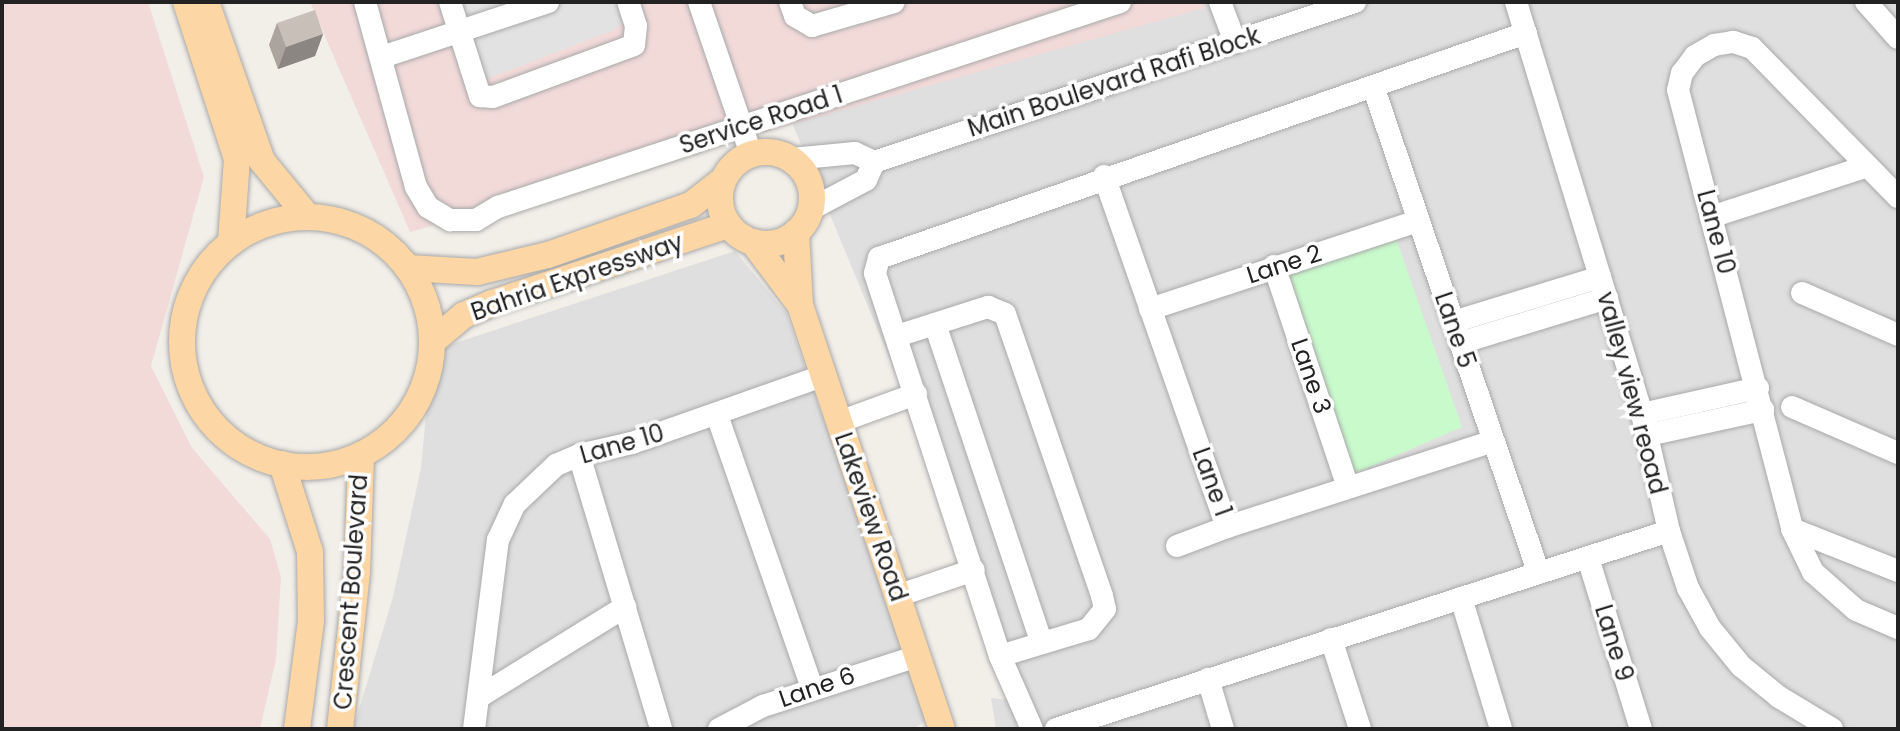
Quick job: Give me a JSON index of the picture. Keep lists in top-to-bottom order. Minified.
{"streets":{"main road":["Bahria Expressway","Lakeview Road","Crescent Boulevard"],"street":["Main Boulevard Rafi Block","Service Road 1","Lane 10","Lane 2","Lane 5","Lane 3","valley view reoad","Lane 1","Lane 9","Lane 6"]},"crossings":[["Lane 10","Lakeview Road"],["Lane 2","Lane 5"],["Lane 2","Lane 3"],["Lane 2","Lane 1"],["Bahria Expressway","Crescent Boulevard"],["Lane 5","Lane 1"],["Lane 3","Lane 1"],["Lakeview Road","Lane 6"]]}
